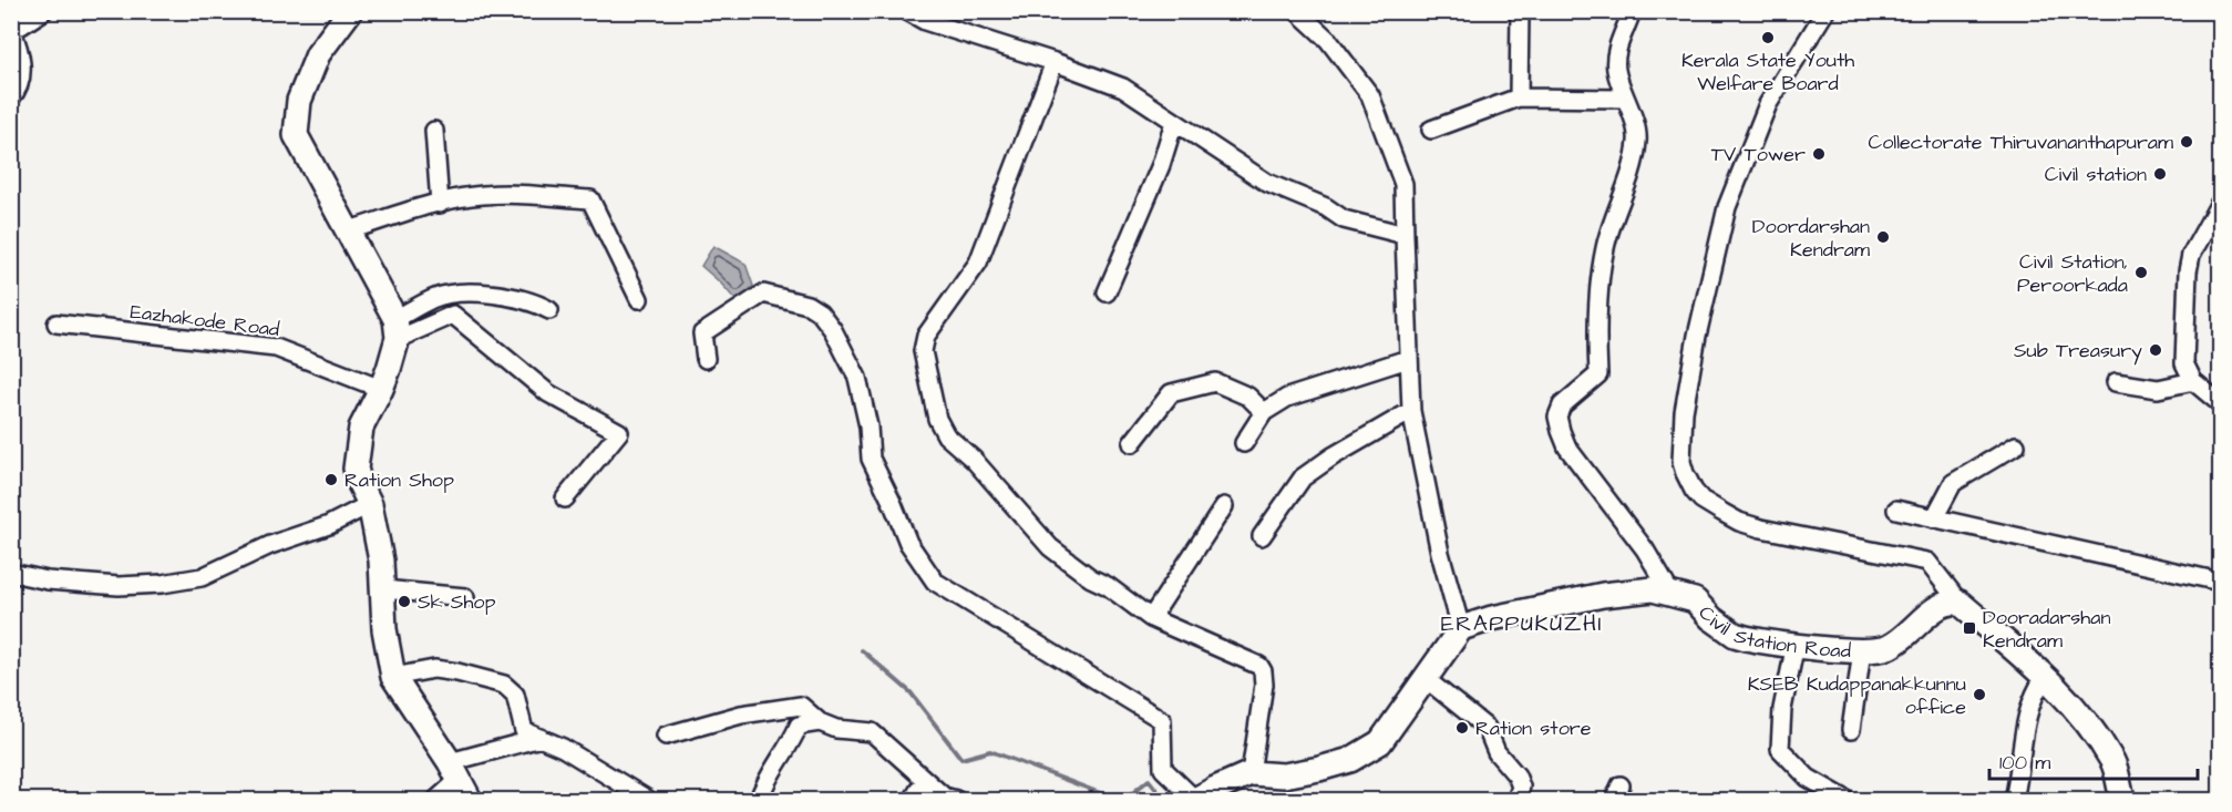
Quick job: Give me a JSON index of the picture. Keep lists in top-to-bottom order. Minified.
{"streets":{"main road":["Civil Station Road"],"street":["Eazhakode Road"]},"districts":["ERAPPUKUZHI"],"places":{"other":["Kerala State Youth Welfare Board","Collectorate Thiruvananthapuram","TV Tower","Civil station","Doordarshan Kendram","Civil Station, Peroorkada","Sub Treasury","Ration Shop","Sk Shop","KSEB Kudappanakkunnu office","Ration store"],"transit":["Dooradarshan Kendram"]},"scale_bar":"100 m"}
